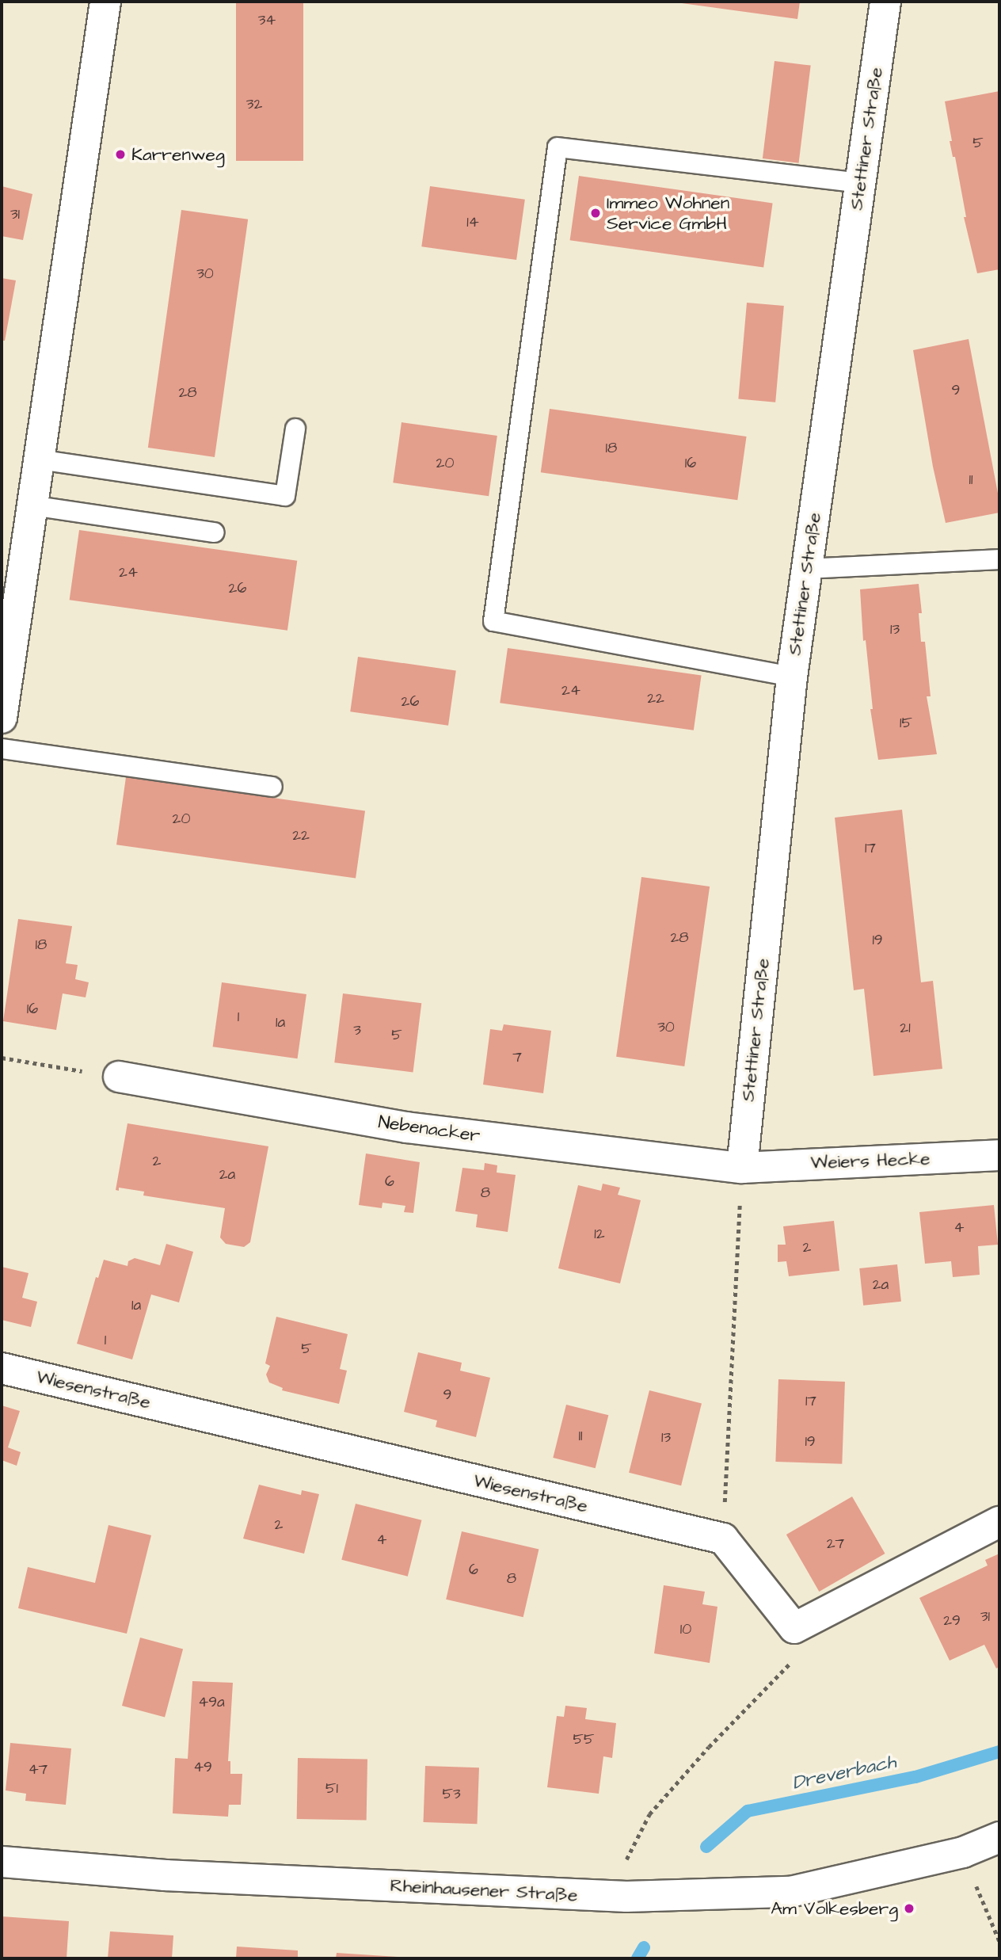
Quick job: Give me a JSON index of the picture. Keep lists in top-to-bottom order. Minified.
{"streets":{"street":["Stettiner Straße","Nebenacker","Weiers Hecke","Wiesenstraße","Rheinhausener Straße"]},"crossings":[["Stettiner Straße","Nebenacker"],["Stettiner Straße","Weiers Hecke"],["Nebenacker","Weiers Hecke"]],"water":["Dreverbach"],"places":["Karrenweg","Immeo Wohnen Service GmbH","Am Volkesberg"],"house_numbers":["34","32","5","31","14","30","9","28","18","20","16","11","24","26","13","24","22","26","15","20","22","17","28","19","18","16","1","1a","30","21","3","5","7","2","2a","6","8","4","12","2","2a","1a","1","5","9","17","11","13","19","2","4","27","6","8","31","29","10","49a","55","49","47","51","53"]}
